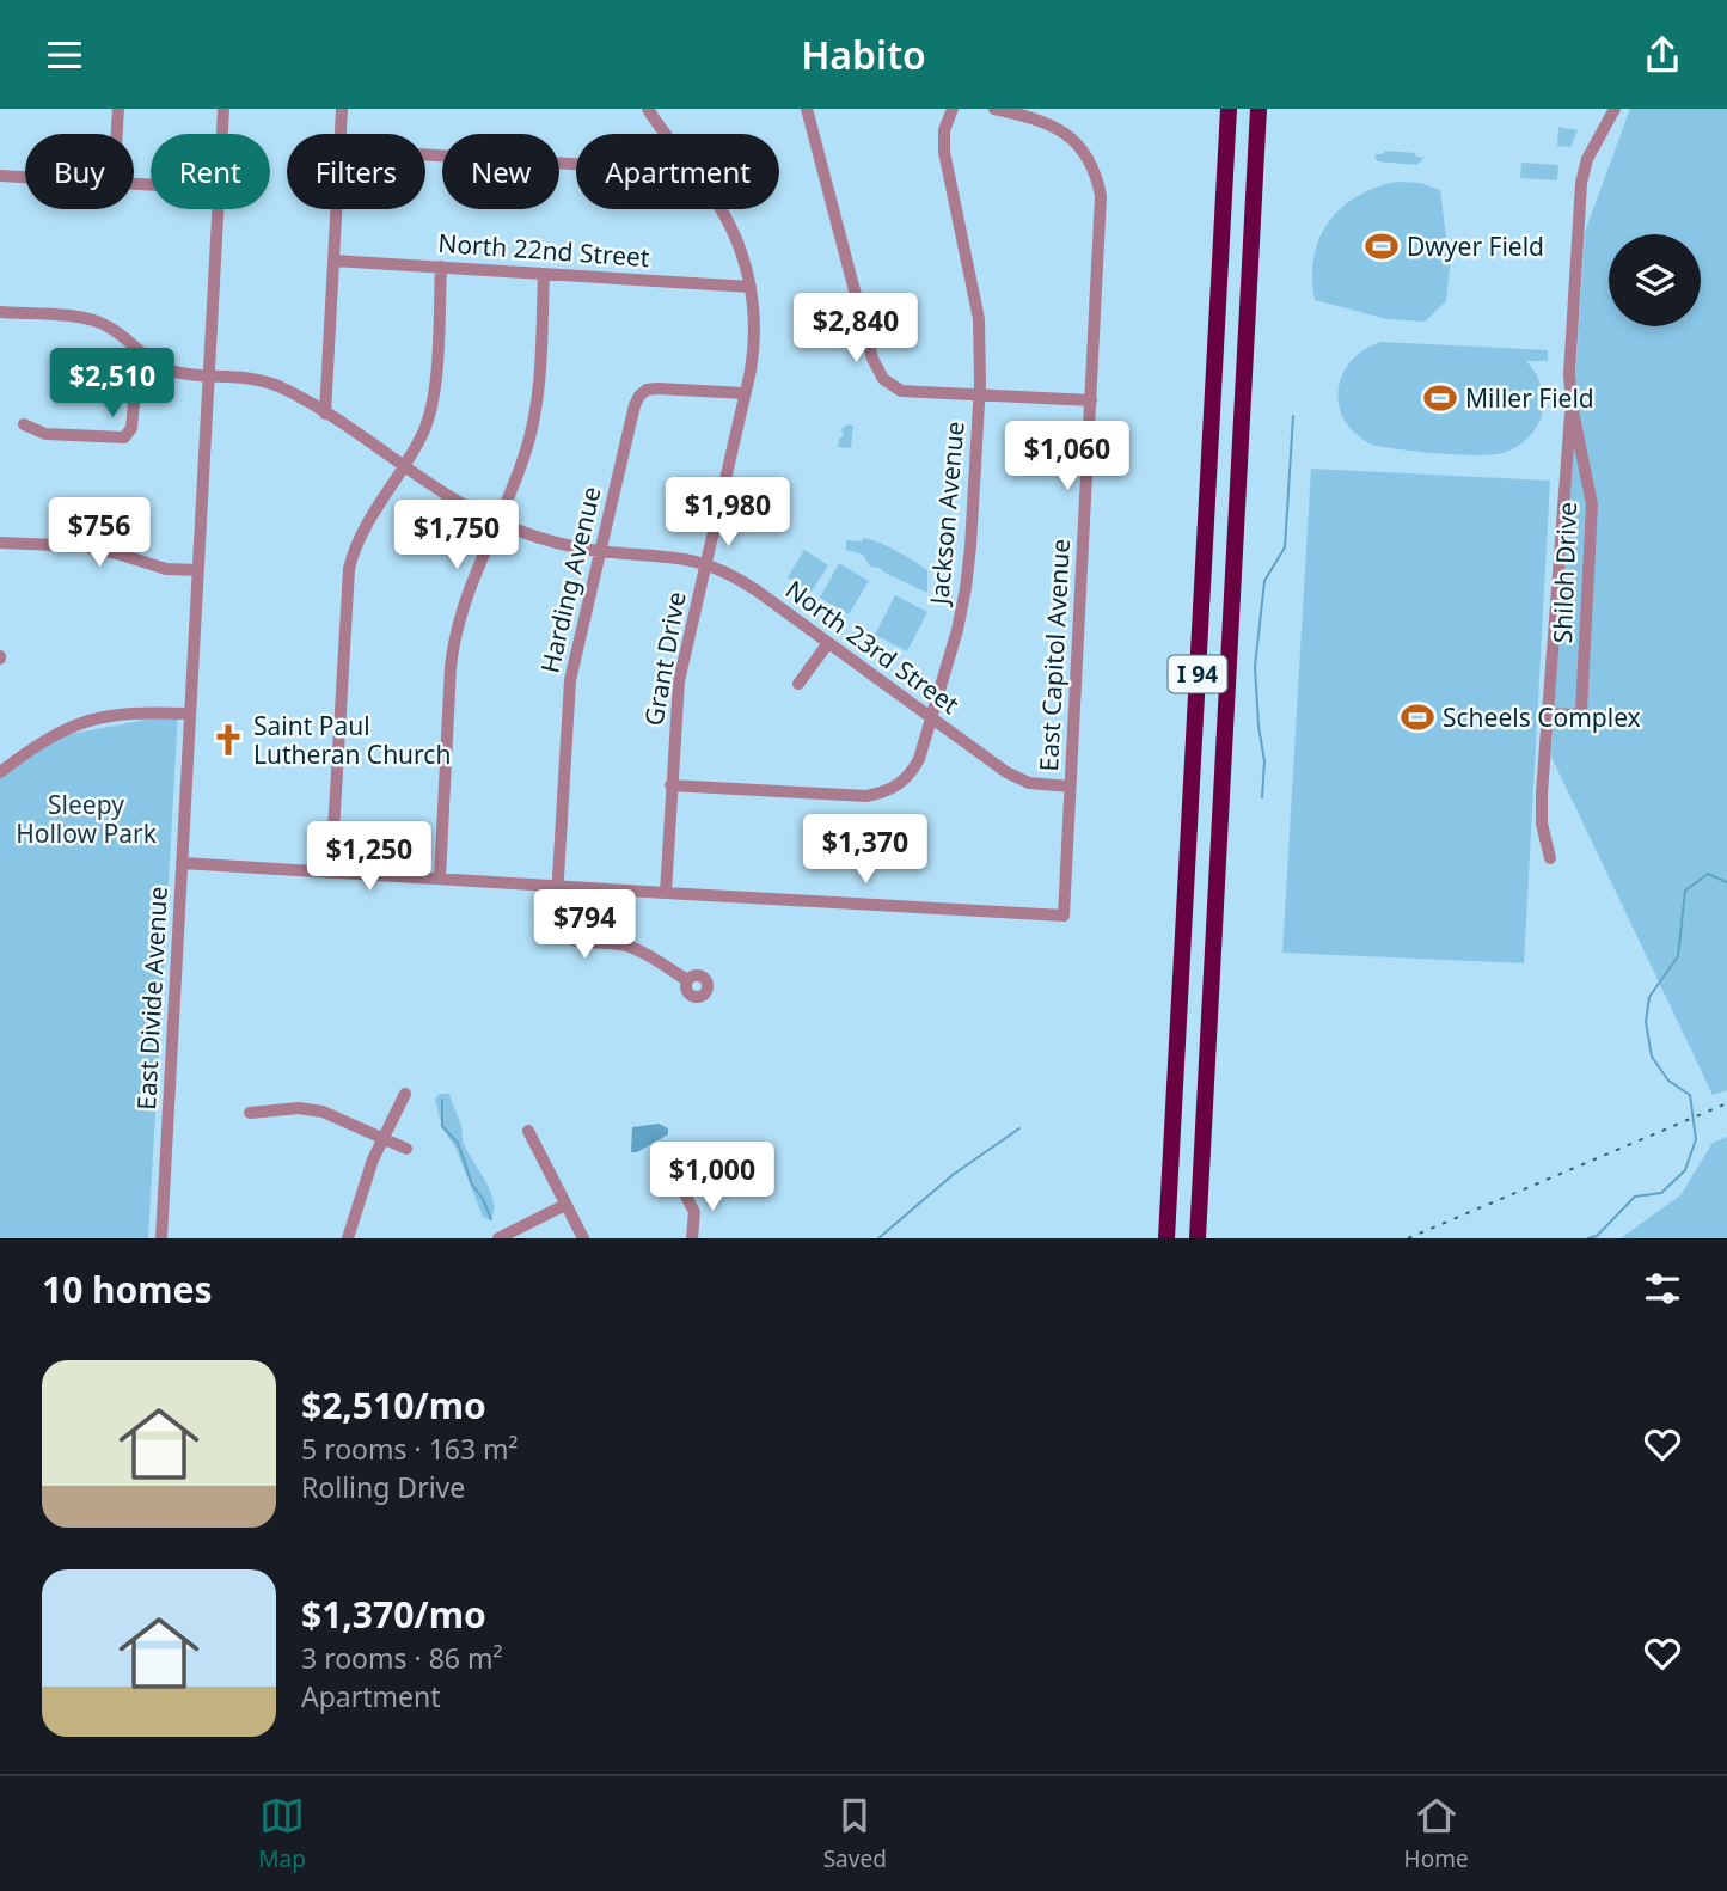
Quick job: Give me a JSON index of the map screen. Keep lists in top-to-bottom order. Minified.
{"streets":{"highway":["I 94"],"street":["North 22nd Street","Jackson Avenue","Shiloh Drive","Harding Avenue","North 23rd Street","East Capitol Avenue","Grant Drive","East Divide Avenue"]},"crossings":[["North 22nd Street","Grant Drive"],["Jackson Avenue","North 23rd Street"],["Jackson Avenue","Grant Drive"],["Harding Avenue","North 23rd Street"],["Harding Avenue","Grant Drive"],["North 23rd Street","East Capitol Avenue"],["North 23rd Street","Grant Drive"],["North 23rd Street","East Divide Avenue"],["East Capitol Avenue","Grant Drive"]],"parks":["Sleepy Hollow Park"],"places":{"sports":["Dwyer Field","Miller Field","Scheels Complex"],"church":["Saint Paul Lutheran Church"]},"page":{"header":"Habito","chip":["Buy","Rent","Filters","New","Apartment"],"price":["$2,840","$2,510","$1,060","$1,980","$756","$1,750","$1,370","$1,250","$794","$1,000"],"heading":"10 homes","list":[{"name":"$2,510/mo","note":"5 rooms · 163 m² · Rolling Drive"},{"name":"$1,370/mo","note":"3 rooms · 86 m² · Apartment"}],"tabs":["Map","Saved","Home"]}}
